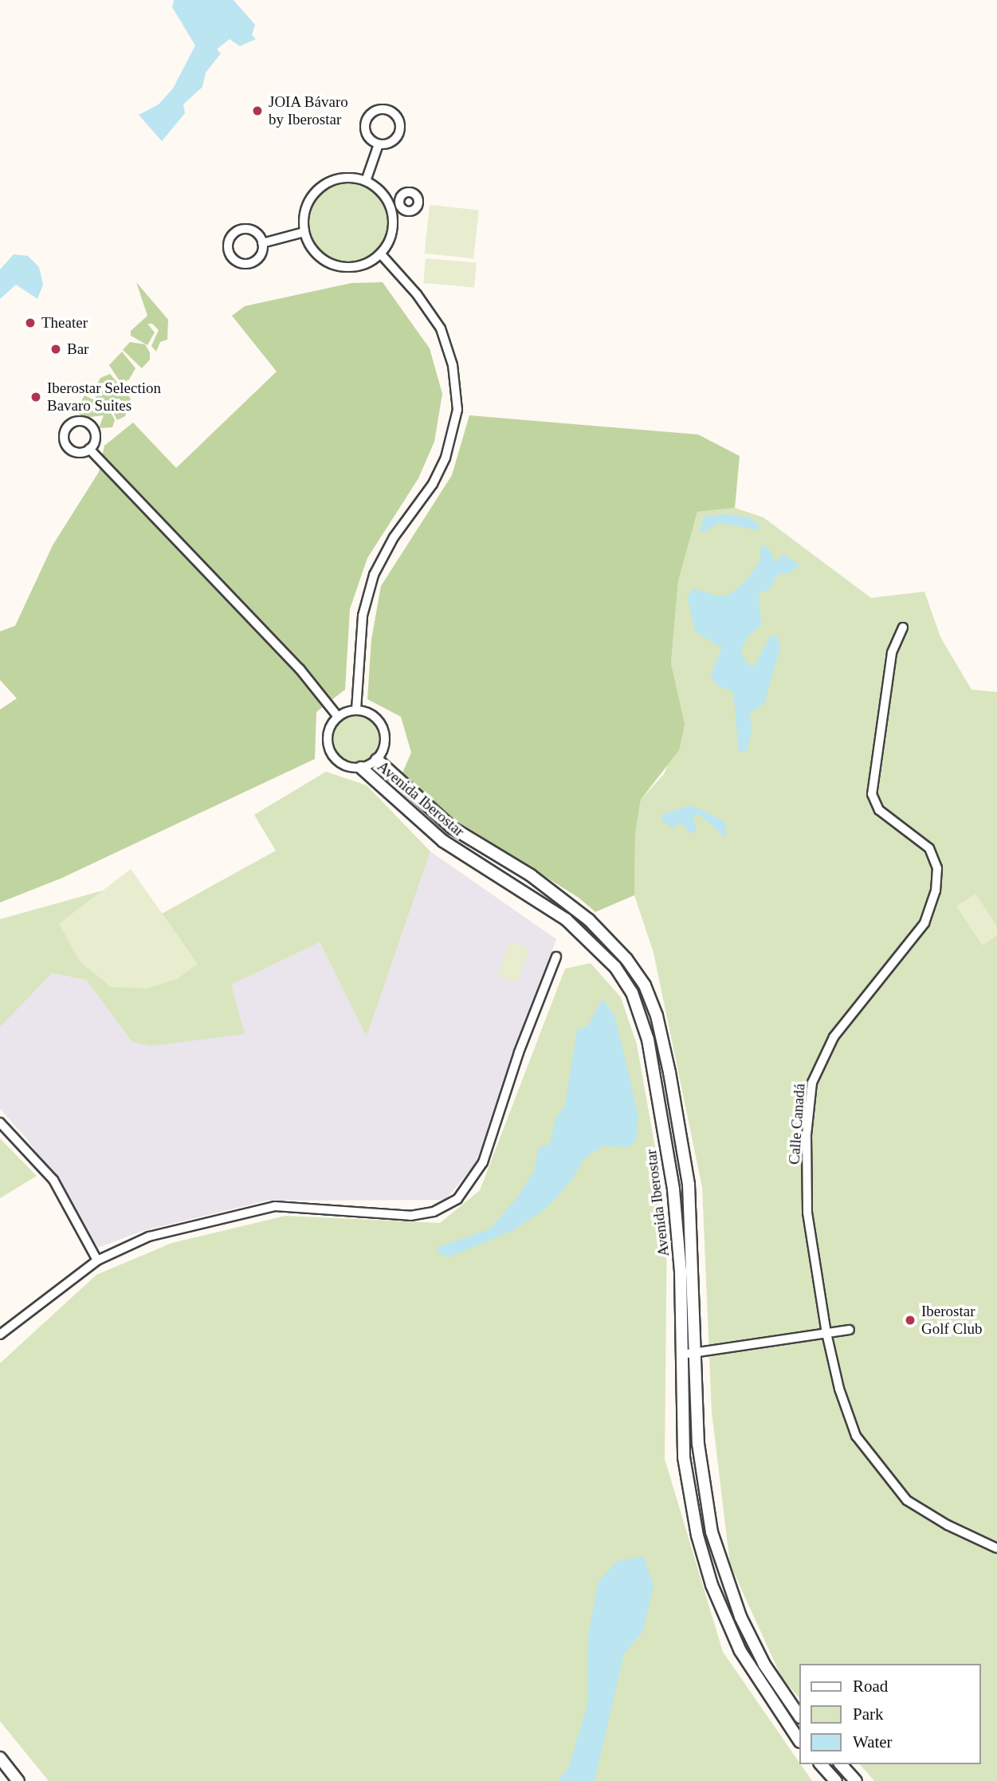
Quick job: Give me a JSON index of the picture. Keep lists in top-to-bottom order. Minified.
{"streets":{"street":["Avenida Iberostar","Calle Canadá"]},"places":["JOIA Bávaro by Iberostar","Theater","Bar","Iberostar Selection Bavaro Suites","Iberostar Golf Club"],"legend":["Road","Park","Water"]}
